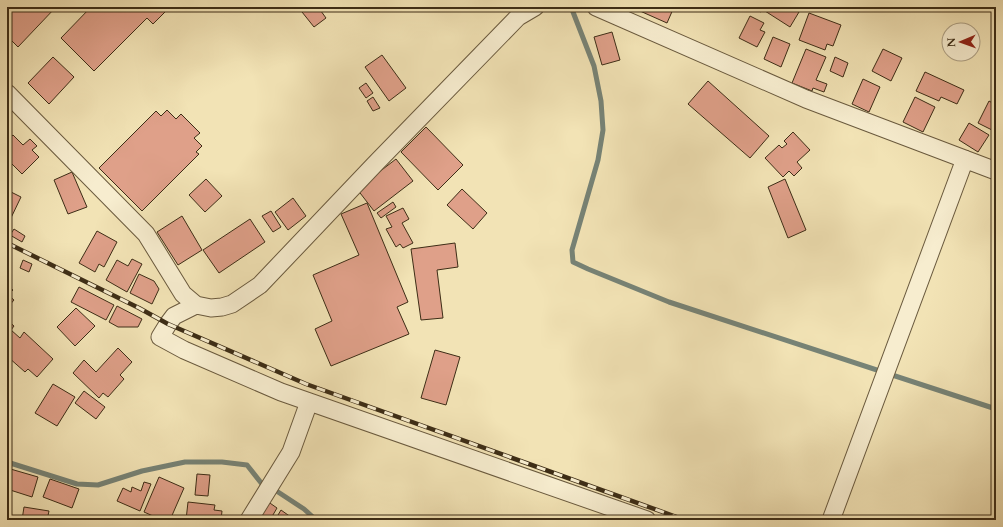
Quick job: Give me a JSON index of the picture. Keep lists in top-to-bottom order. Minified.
{"north":"left"}
